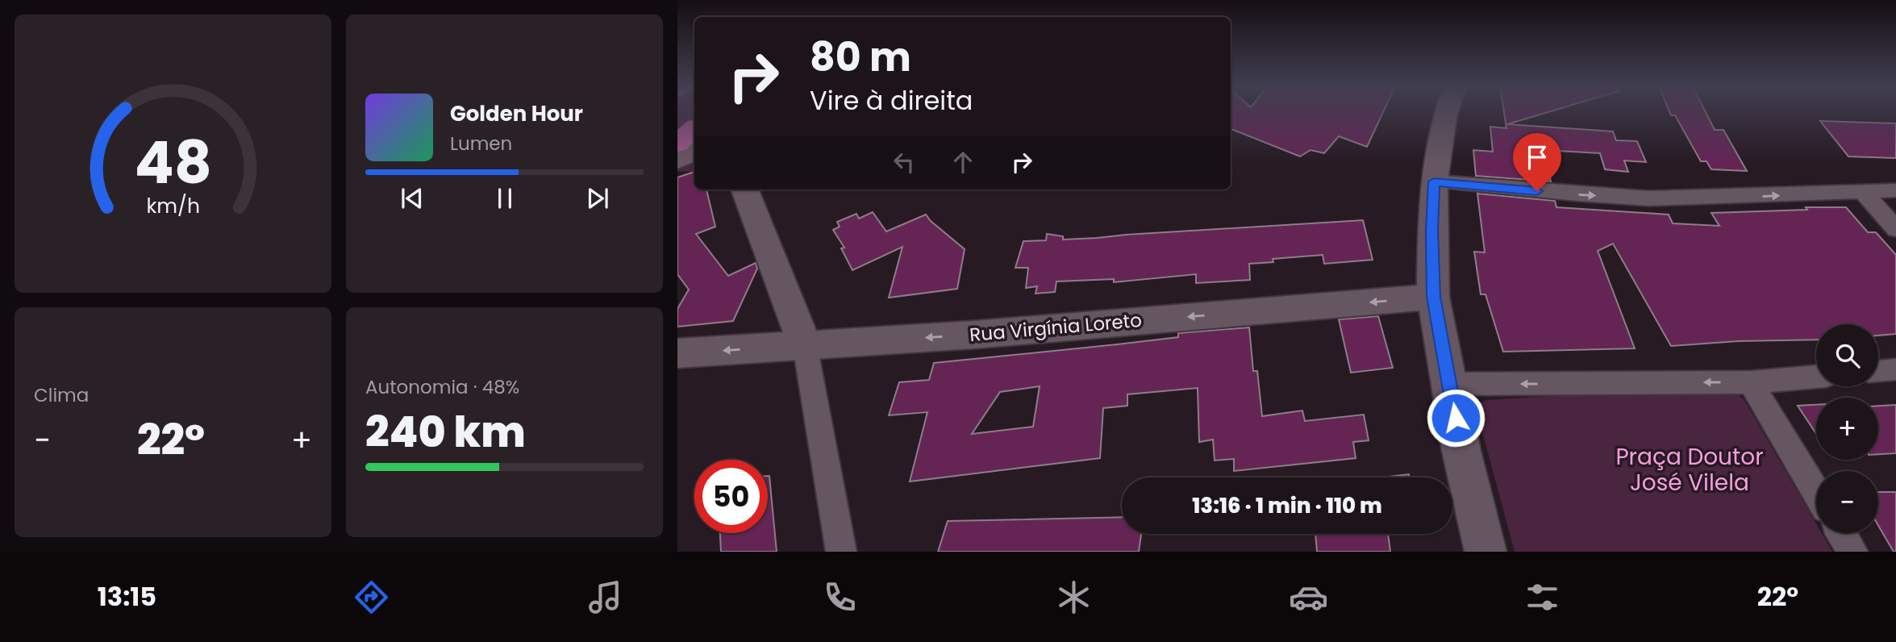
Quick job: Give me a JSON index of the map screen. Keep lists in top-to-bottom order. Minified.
{"streets":{"street":["Rua Virgínia Loreto"]},"one_way":["Rua Virgínia Loreto"],"parks":["Praça Doutor José Vilela"],"page":{"turn":["80 m","Vire à direita"],"song":["Golden Hour","Lumen"],"tile":["Clima",["Autonomia · 48%","240 km"]],"map_buttons":["+","−"],"heat":["−","22°","+"],"limit":"50","trip":"13:16 · 1 min · 110 m","tabs":["13:15","22°"],"gauge":["48","km/h"]}}
